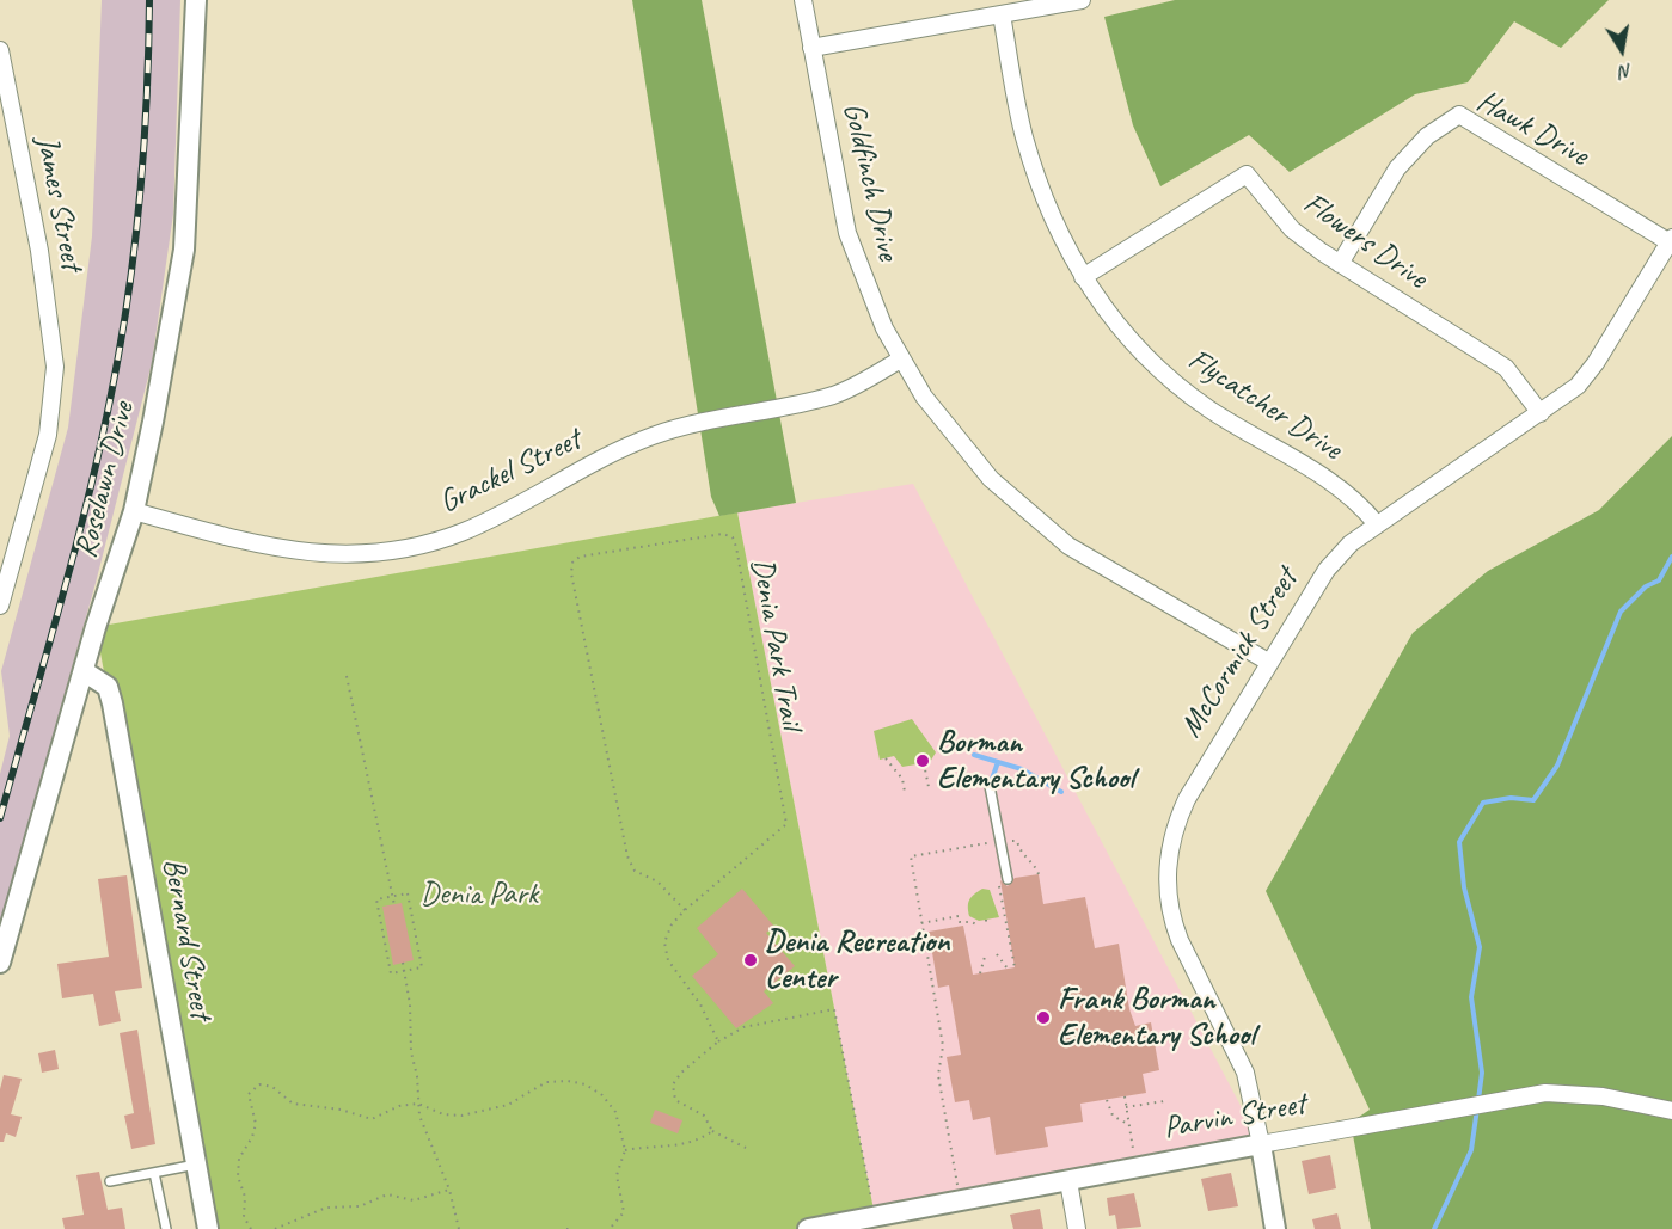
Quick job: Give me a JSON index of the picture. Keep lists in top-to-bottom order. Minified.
{"streets":{"street":["Hawk Drive","Goldfinch Drive","James Street","Flowers Drive","Flycatcher Drive","Grackel Street","Roselawn Drive","McCormick Street","Bernard Street","Parvin Street"],"path":["Denia Park Trail"]},"crossings":[["Hawk Drive","Flowers Drive"],["Hawk Drive","McCormick Street"],["Goldfinch Drive","Grackel Street"],["Goldfinch Drive","McCormick Street"],["Flowers Drive","Flycatcher Drive"],["Flowers Drive","McCormick Street"],["Flycatcher Drive","McCormick Street"],["Grackel Street","Roselawn Drive"],["Roselawn Drive","Bernard Street"],["McCormick Street","Parvin Street"]],"parks":["Denia Park"],"places":["Borman Elementary School","Denia Recreation Center","Frank Borman Elementary School"],"north":"bottom"}
